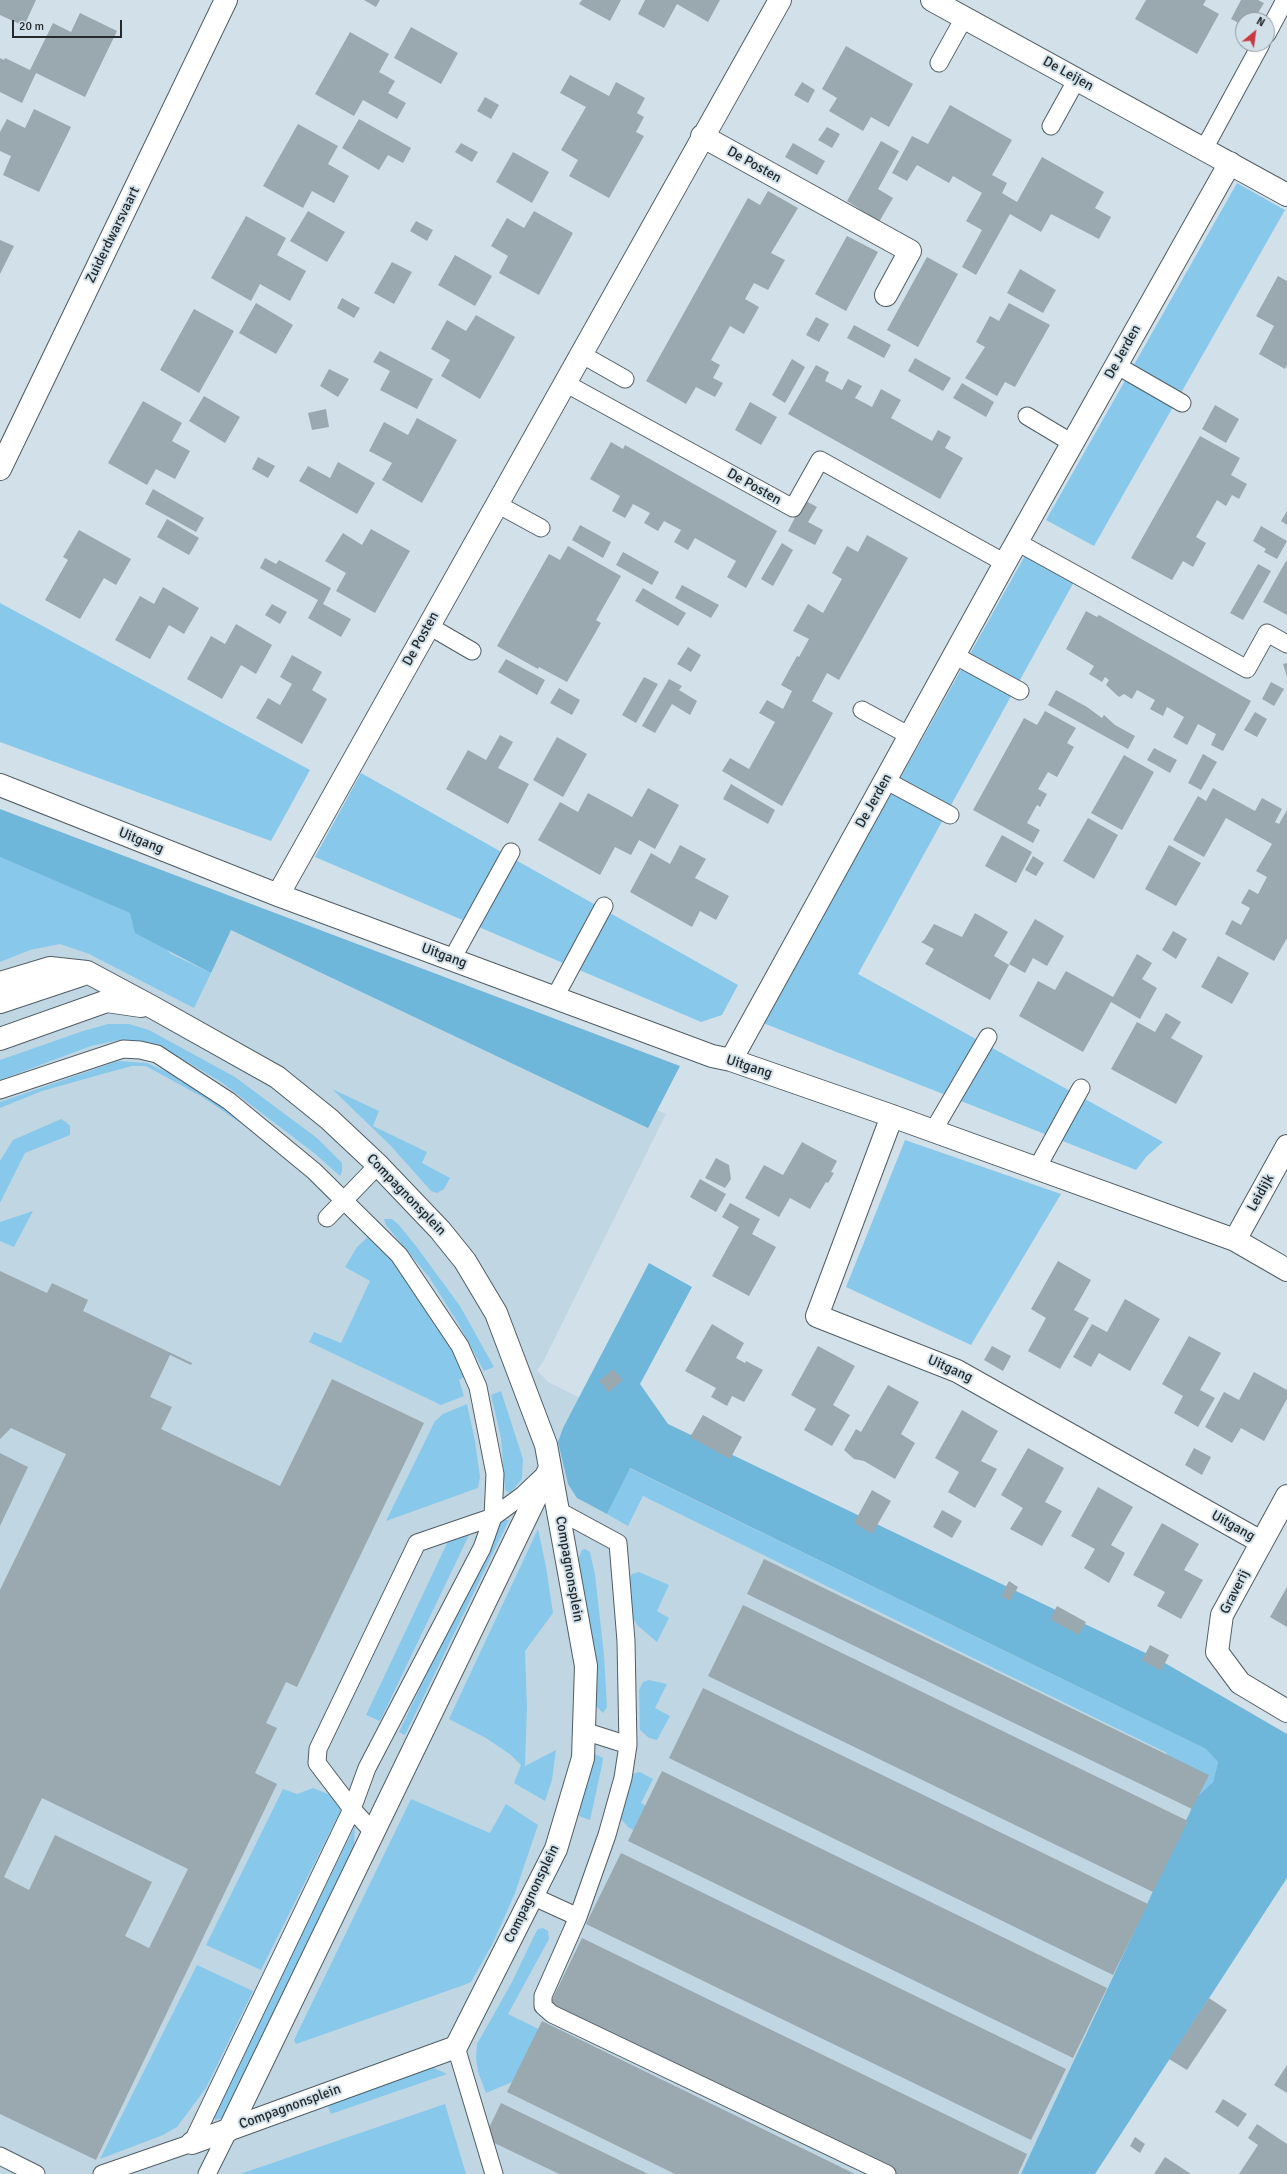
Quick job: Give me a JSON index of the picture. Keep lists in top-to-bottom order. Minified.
{"streets":{"street":["De Leijen","De Posten","Zuiderdwarsvaart","De Jerden","Uitgang","Leidijk","Compagnonsplein","Graverij"]},"crossings":[["De Leijen","De Jerden"],["De Posten","De Jerden"],["De Posten","Uitgang"],["De Jerden","Uitgang"],["Uitgang","Leidijk"],["Uitgang","Graverij"]],"scale_bar":"20 m","north":"top right"}
